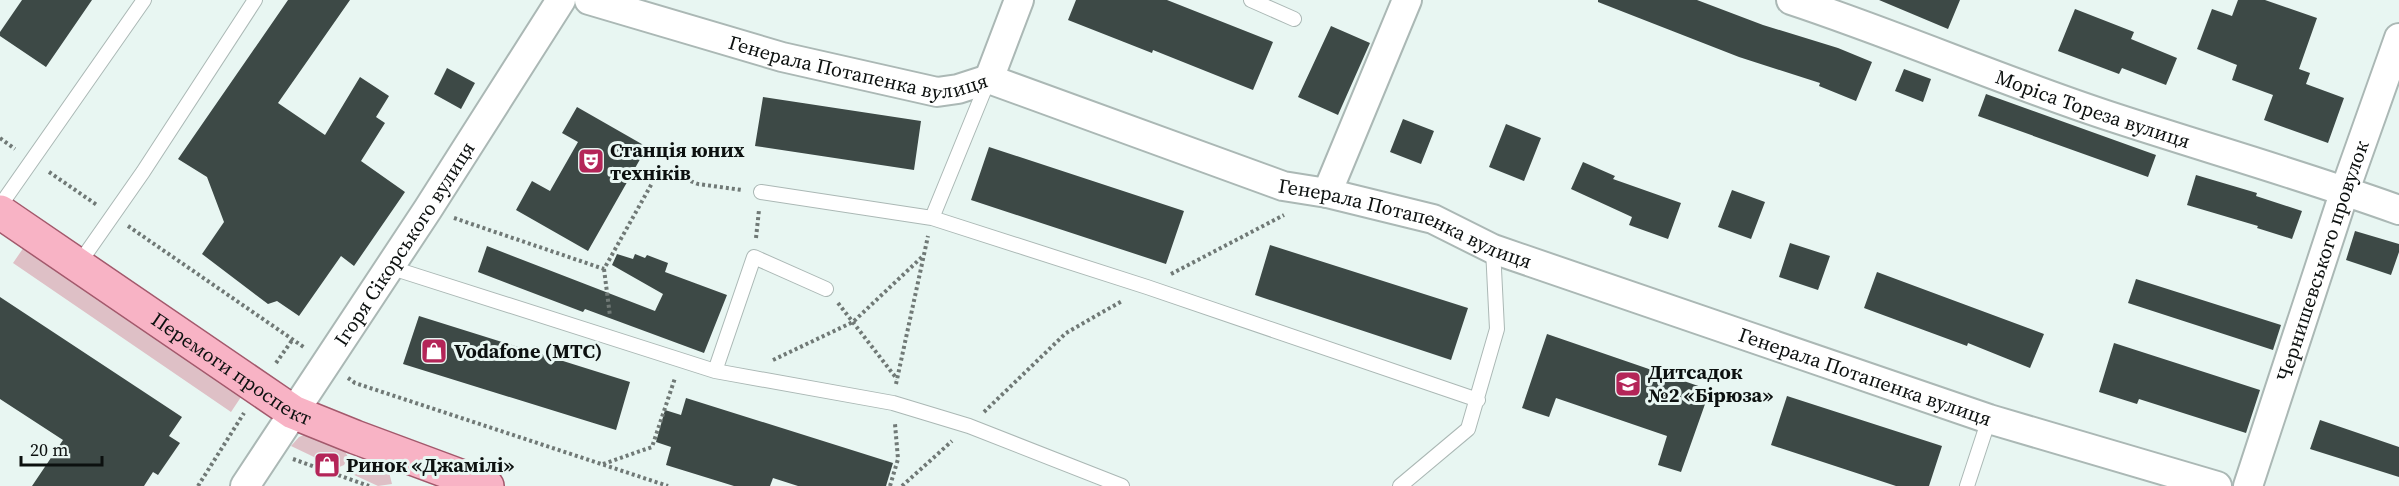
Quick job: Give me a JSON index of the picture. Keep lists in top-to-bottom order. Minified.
{"streets":{"main road":["Перемоги проспект"],"street":["Генерала Потапенка вулиця","Моріса Тореза вулиця","Ігоря Сікорського вулиця","Чернишевського провулок"]},"crossings":[["Моріса Тореза вулиця","Чернишевського провулок"],["Ігоря Сікорського вулиця","Перемоги проспект"]],"places":{"theatre":["Станція юних техніків"],"shop":["Vodafone (МТС)","Ринок «Джамілі»"],"school or university":["Дитсадок №2 «Бірюза»"]},"scale_bar":"20 m"}
